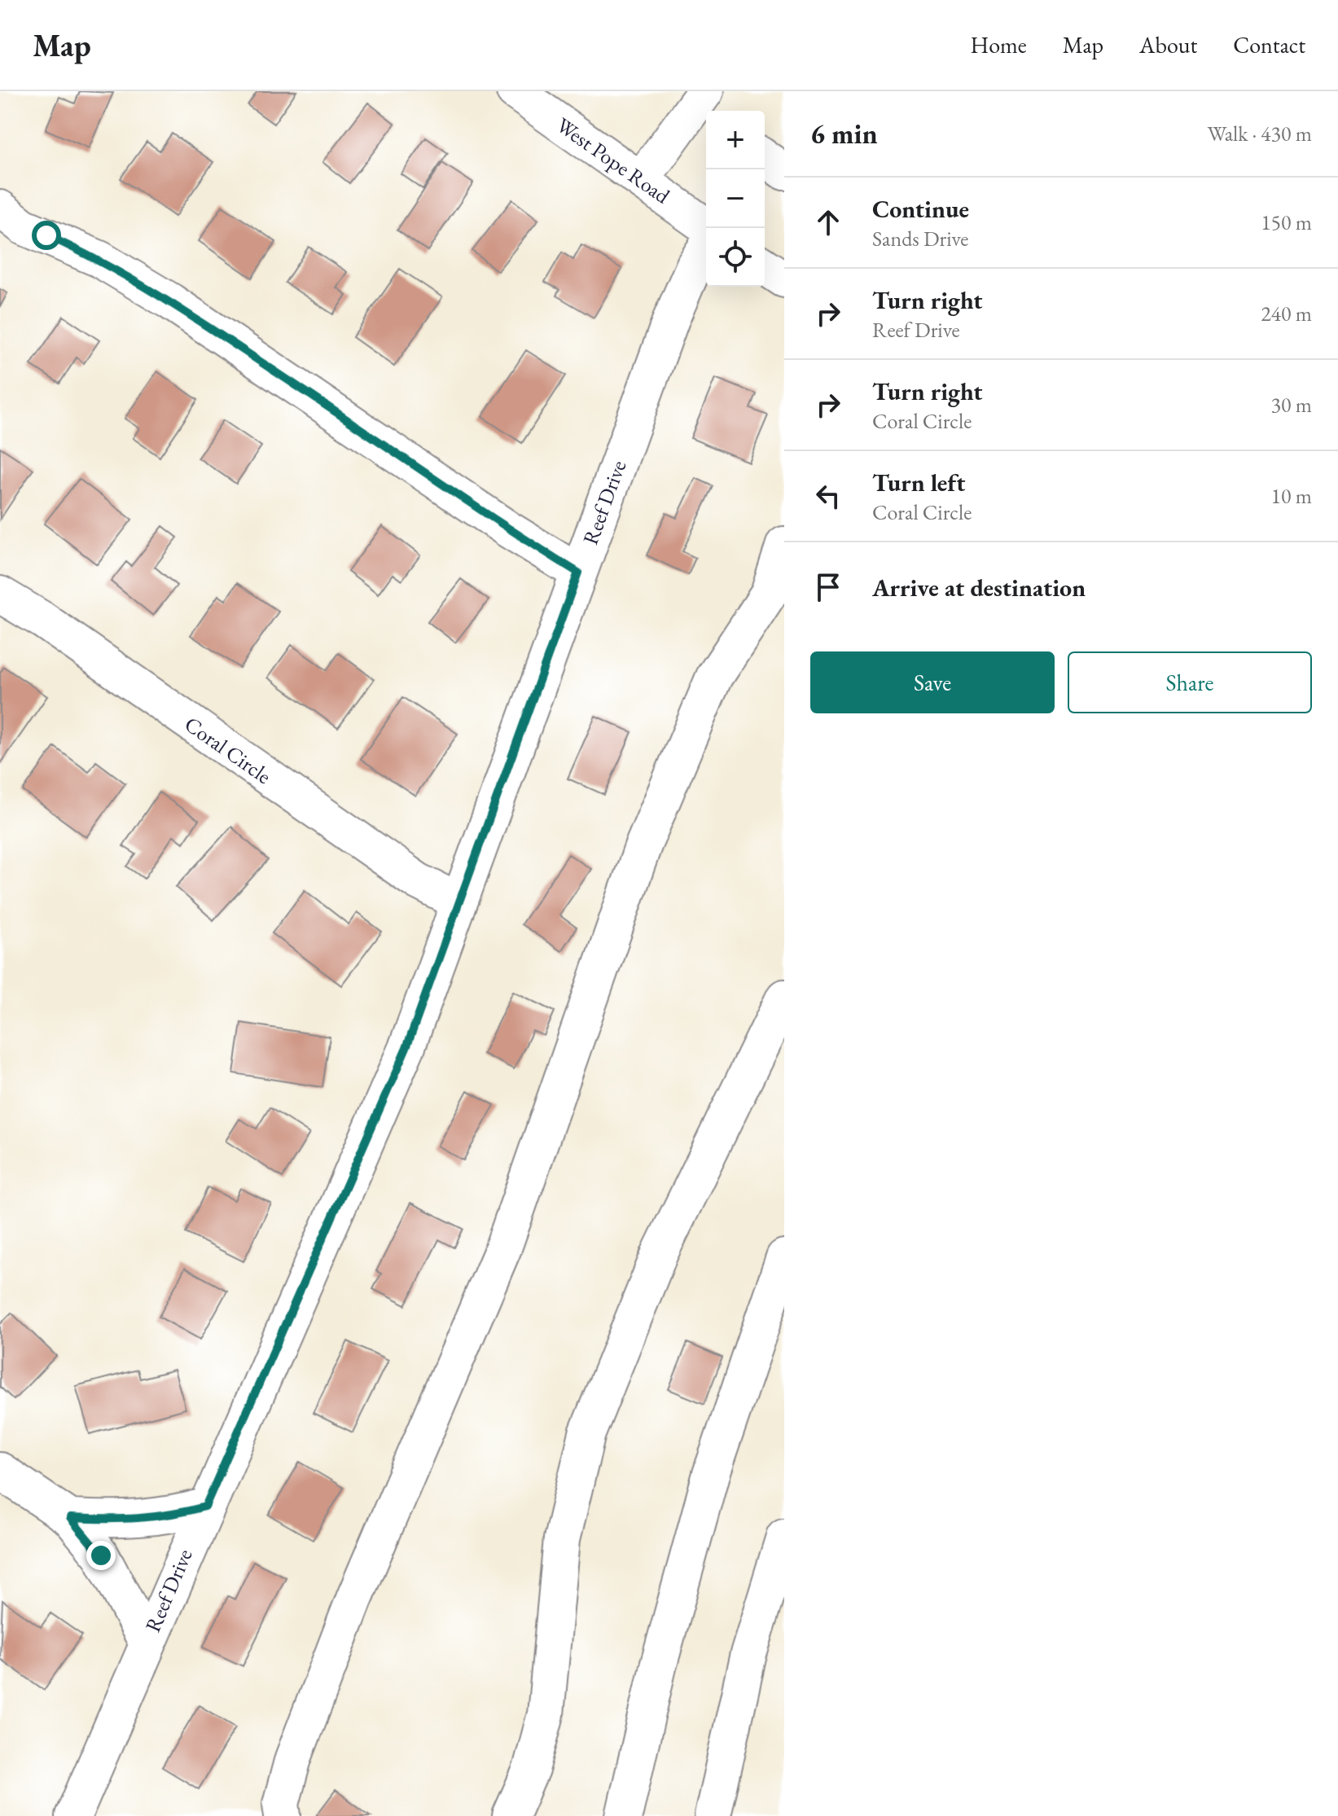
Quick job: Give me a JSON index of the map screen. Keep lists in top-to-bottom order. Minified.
{"streets":{"street":["West Pope Road","Reef Drive","Coral Circle"]},"crossings":[["Reef Drive","Coral Circle"]],"page":{"header":"Map","nav":["Home","Map","About","Contact"],"heading":["6 min","Walk · 430 m"],"map_buttons":["+","−"],"list":[["Continue","Sands Drive","150 m"],["Turn right","Reef Drive","240 m"],["Turn right","Coral Circle","30 m"],["Turn left","Coral Circle","10 m"],"Arrive at destination"],"buttons":["Save","Share"]}}
